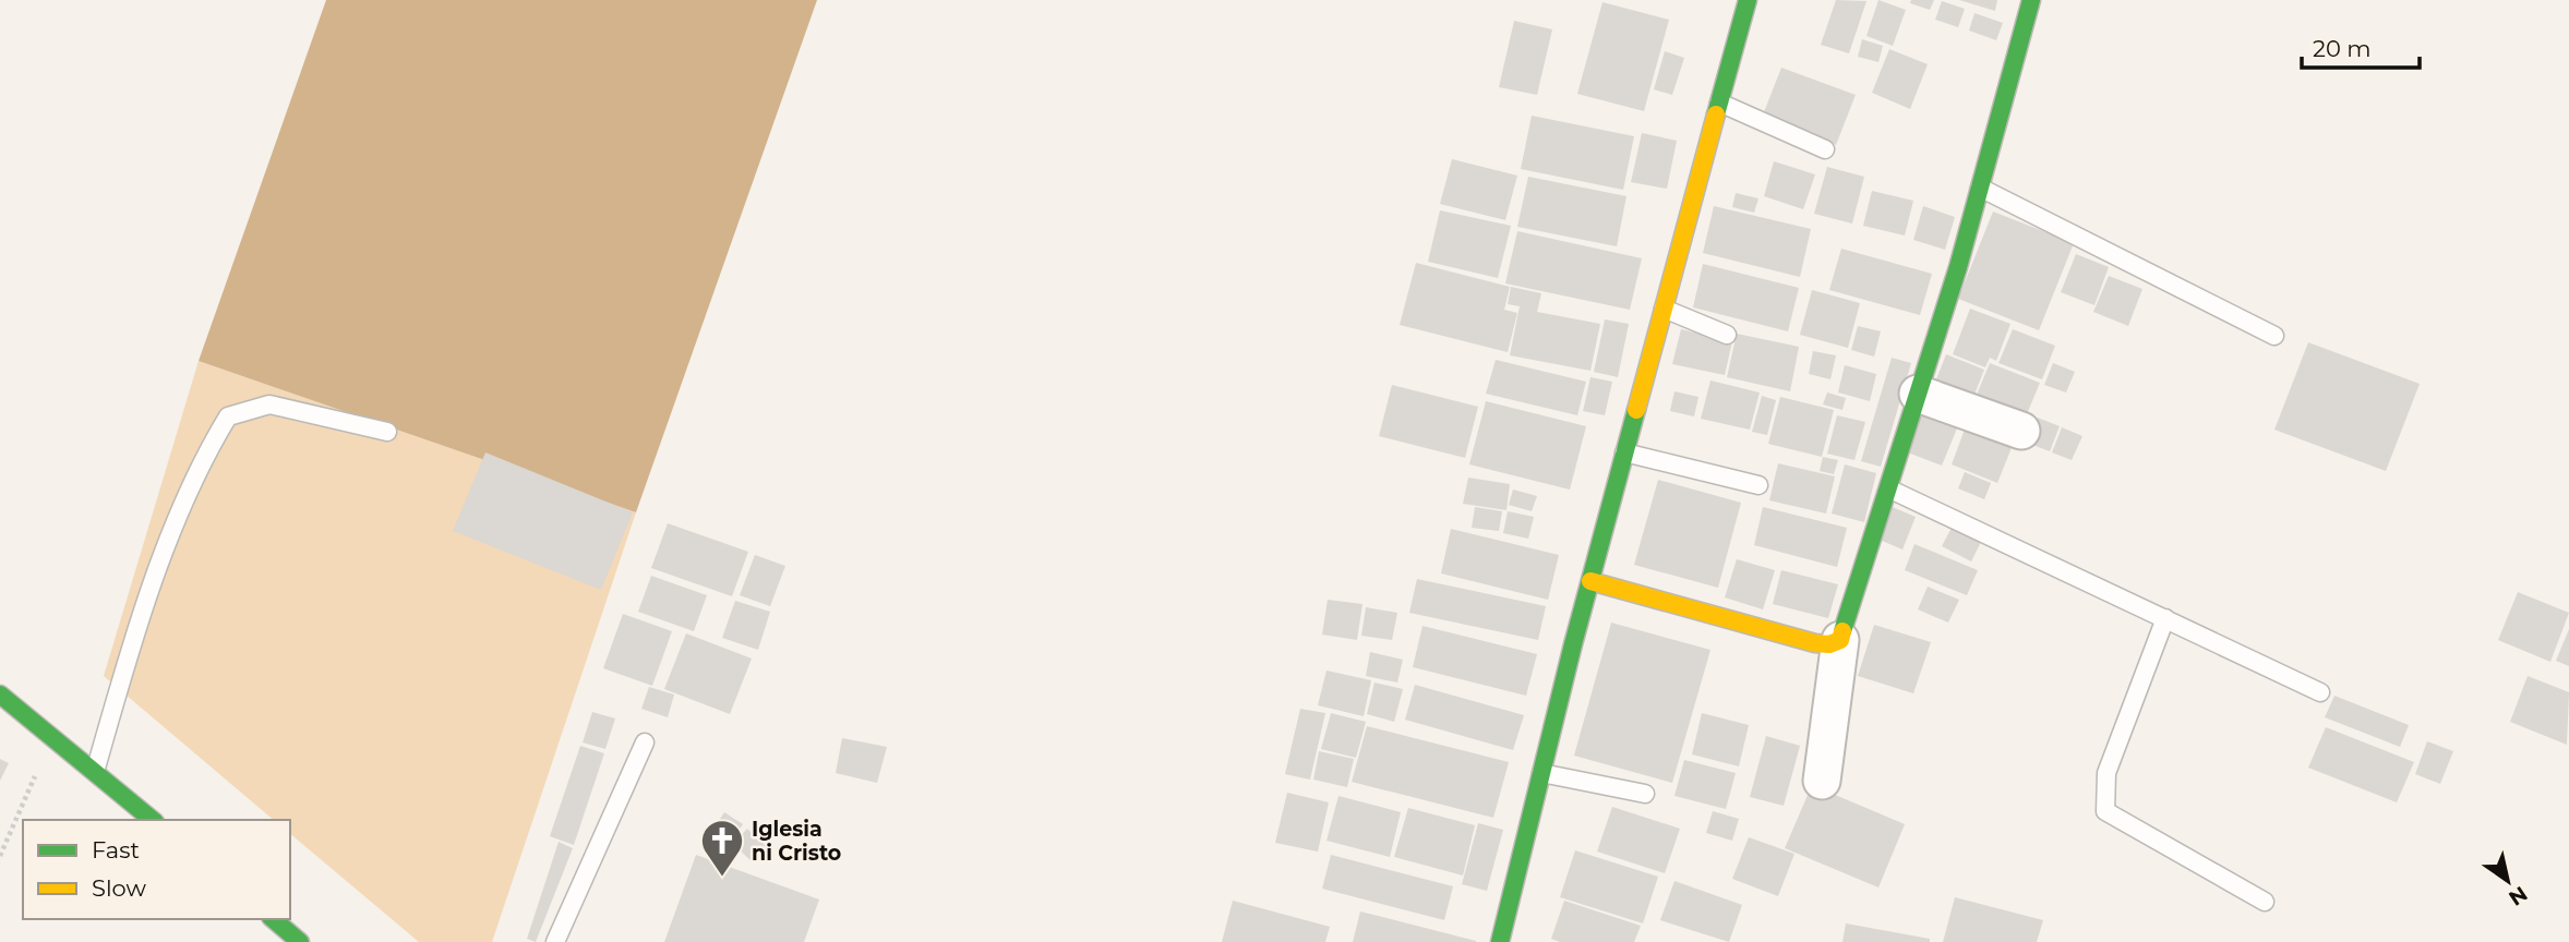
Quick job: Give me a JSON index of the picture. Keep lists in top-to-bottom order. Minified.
{"places":{"church":["Iglesia ni Cristo"]},"legend":["Fast","Slow"],"scale_bar":"20 m","north":"bottom right"}
